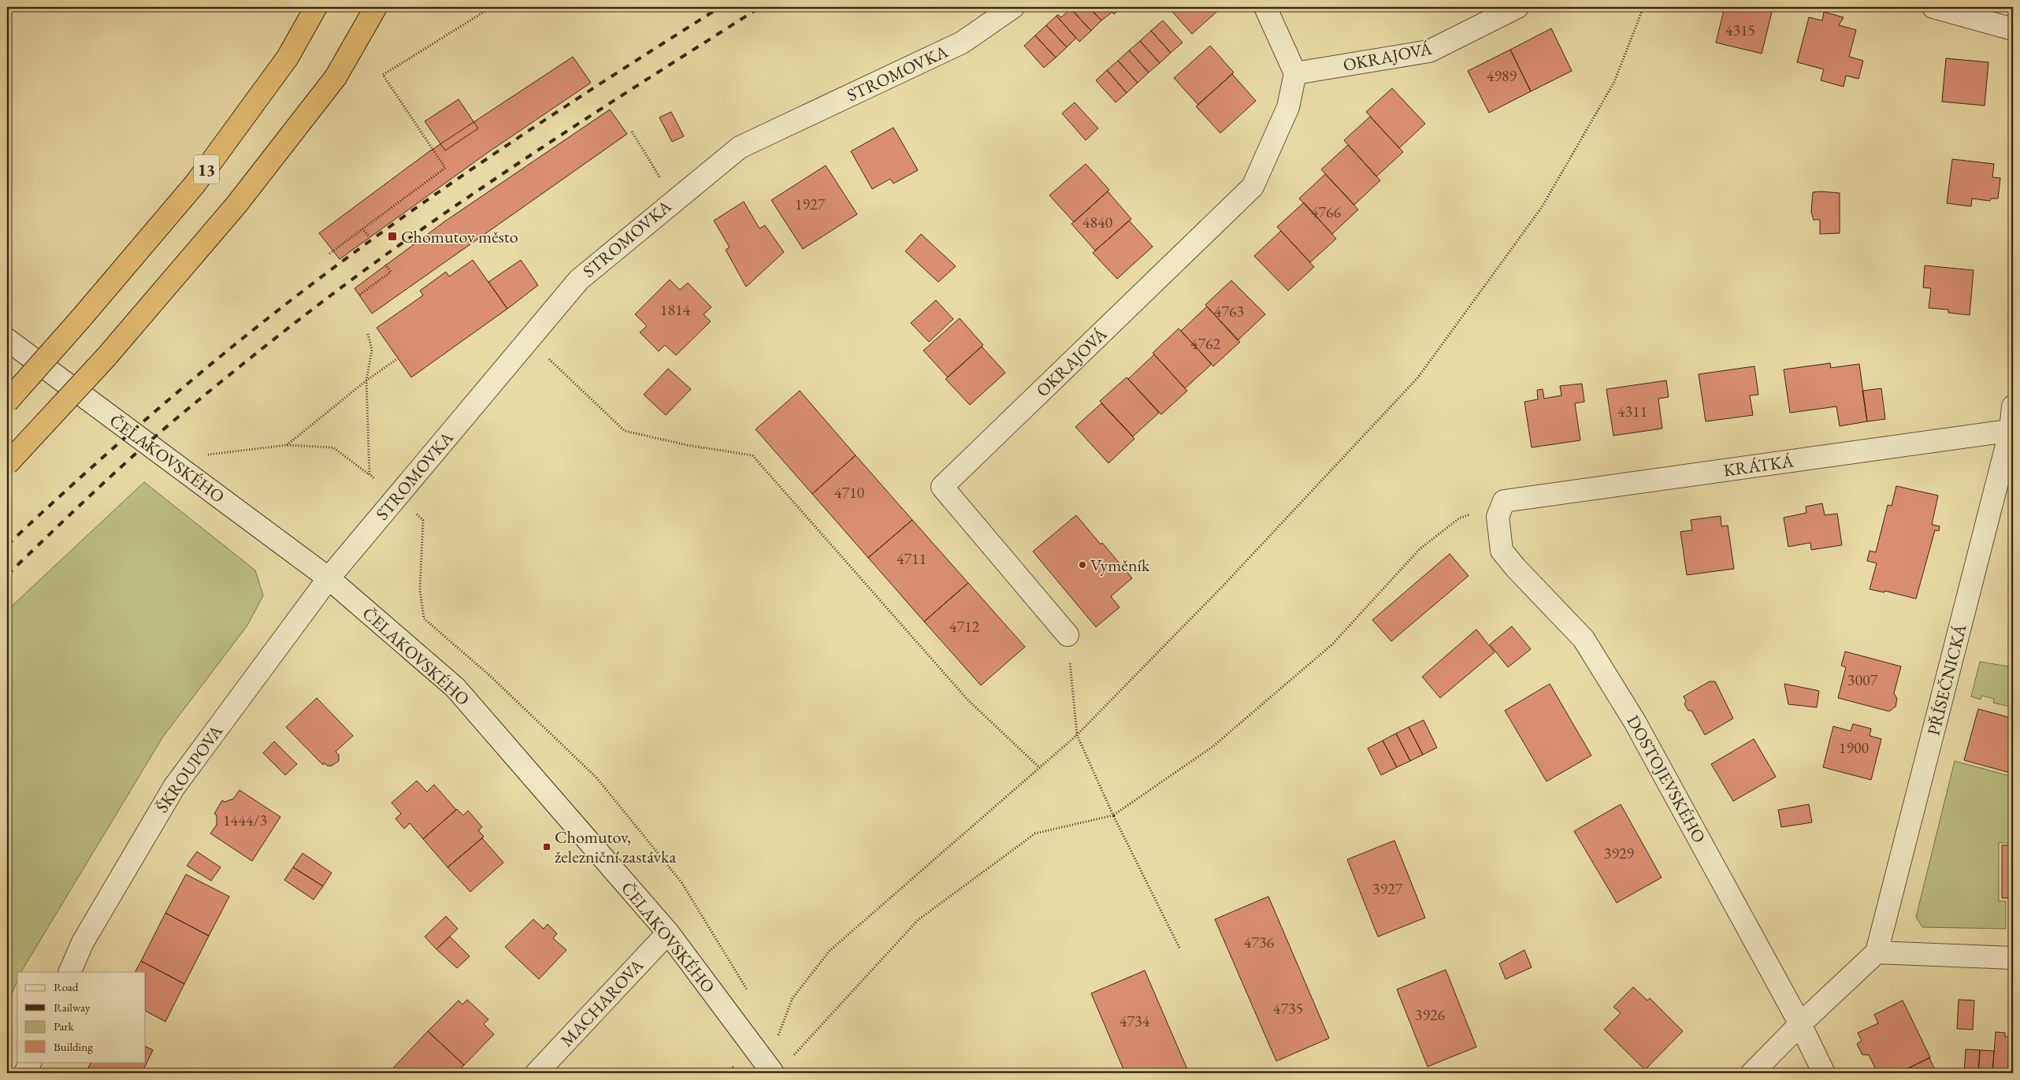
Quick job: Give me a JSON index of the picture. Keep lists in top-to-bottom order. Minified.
{"streets":{"highway":["13"],"street":["OKRAJOVÁ","STROMOVKA","ČELAKOVSKÉHO","KRÁTKÁ","PŘÍSEČNICKÁ","ŠKROUPOVA","DOSTOJEVSKÉHO","MACHAROVA"]},"crossings":[["STROMOVKA","ČELAKOVSKÉHO"],["STROMOVKA","ŠKROUPOVA"],["ČELAKOVSKÉHO","ŠKROUPOVA"],["ČELAKOVSKÉHO","MACHAROVA"],["KRÁTKÁ","PŘÍSEČNICKÁ"],["KRÁTKÁ","DOSTOJEVSKÉHO"]],"places":{"transit":["Chomutov město","Chomutov, železniční zastávka"],"other":["Vyměník"]},"house_numbers":["4315","4989","1927","4766","4840","1814","4763","4762","4311","4710","4711","4712","3007","1900","1444/3","3929","3927","4736","4735","3926","4734"],"legend":["Road","Railway","Park","Building"]}
